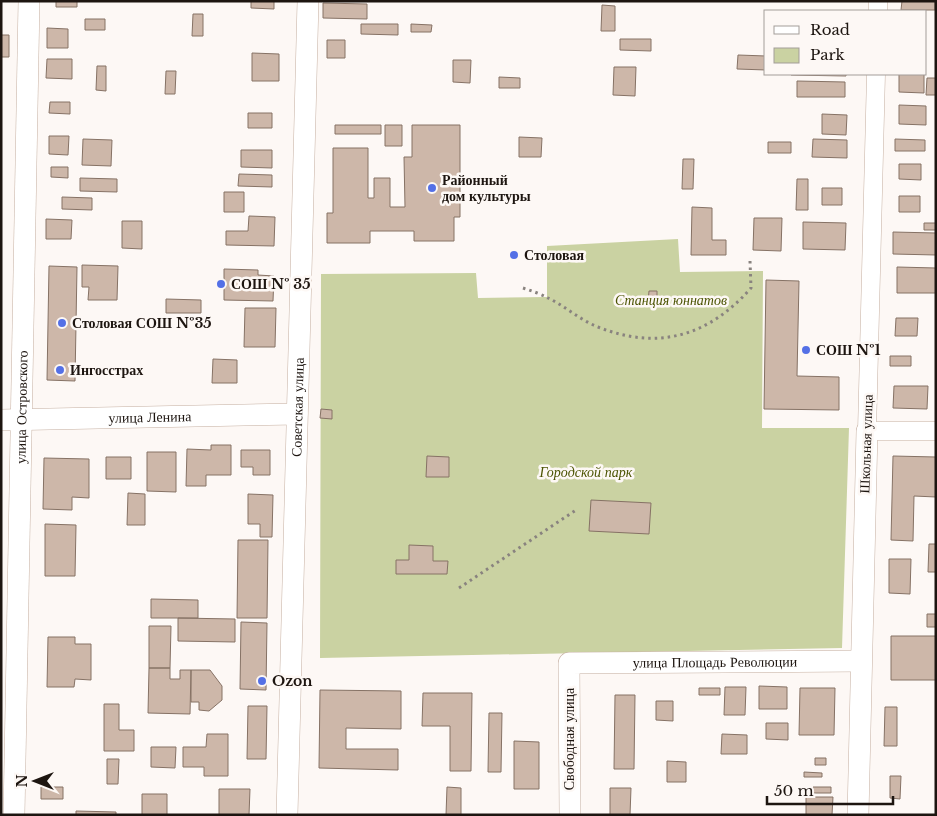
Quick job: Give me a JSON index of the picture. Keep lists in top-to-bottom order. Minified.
{"streets":{"street":["улица Островского","Советская улица","улица Ленина","Школьная улица","улица Площадь Революции","Свободная улица"]},"crossings":[["улица Островского","улица Ленина"],["Советская улица","улица Ленина"],["Школьная улица","улица Площадь Революции"],["улица Площадь Революции","Свободная улица"]],"parks":["Станция юннатов","Городской парк"],"places":["Районный дом культуры","Столовая","СОШ № 35","Столовая СОШ №35","СОШ №1","Ингосстрах","Ozon"],"legend":["Road","Park"],"scale_bar":"50 m","north":"left"}
